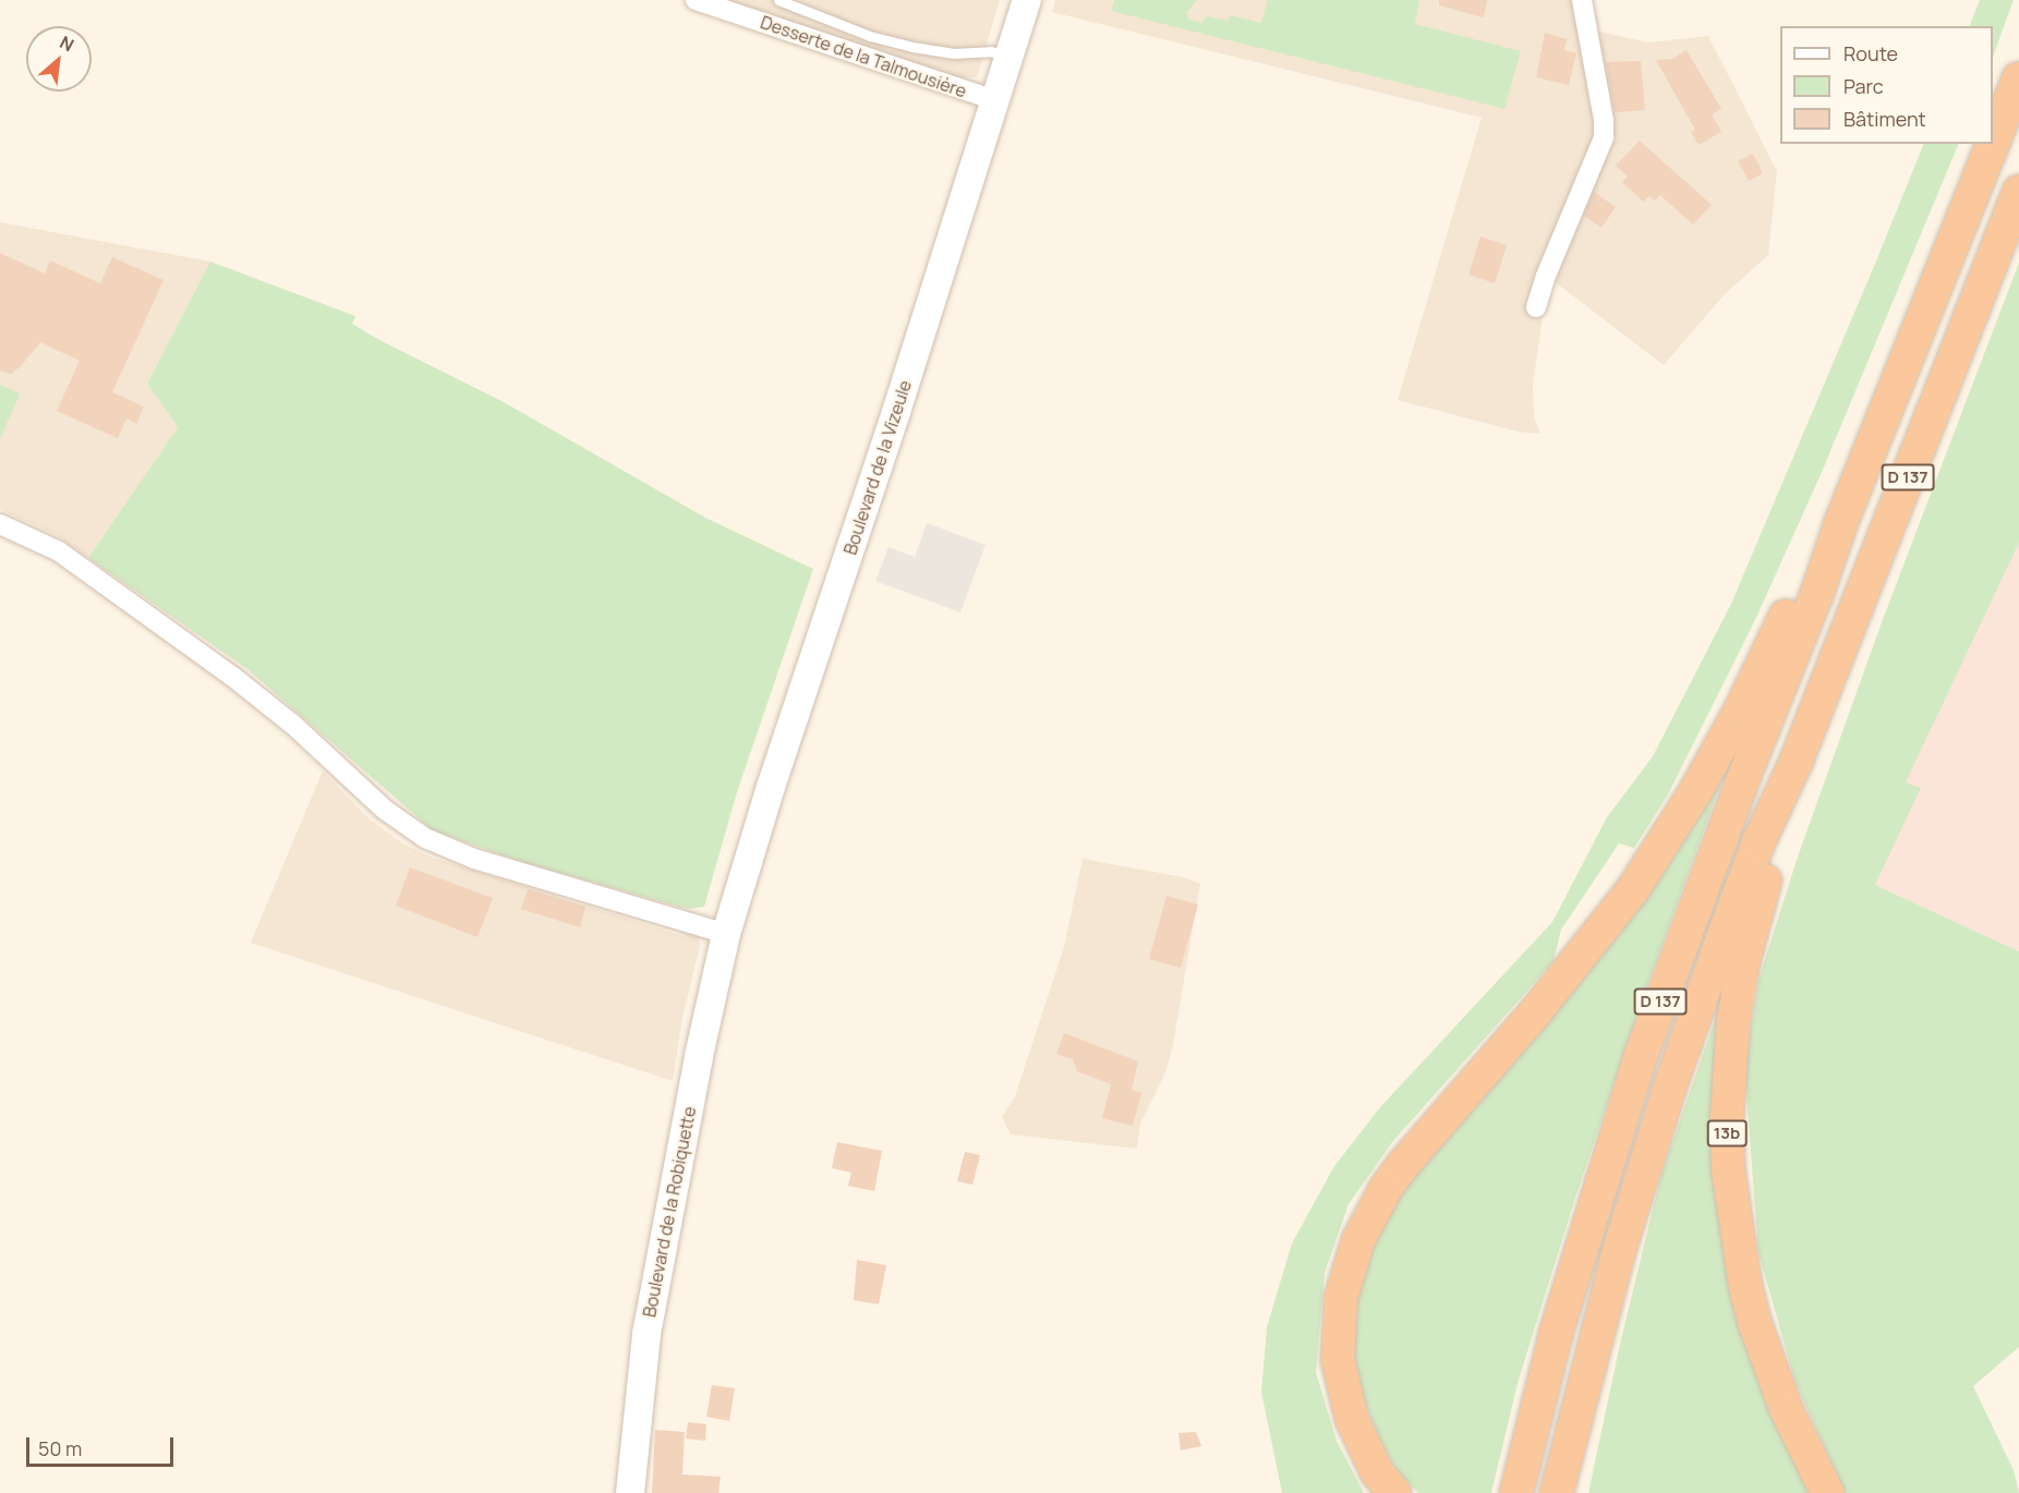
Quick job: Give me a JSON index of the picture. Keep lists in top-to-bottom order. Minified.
{"streets":{"highway":["D 137","13b"],"main road":["Boulevard de la Vizeule","Boulevard de la Robiquette"],"street":["Desserte de la Talmousière"]},"crossings":[["Desserte de la Talmousière","Boulevard de la Vizeule"],["Boulevard de la Vizeule","Boulevard de la Robiquette"],["D 137","13b"]],"legend":["Route","Parc","Bâtiment"],"scale_bar":"50 m","north":"top right"}
